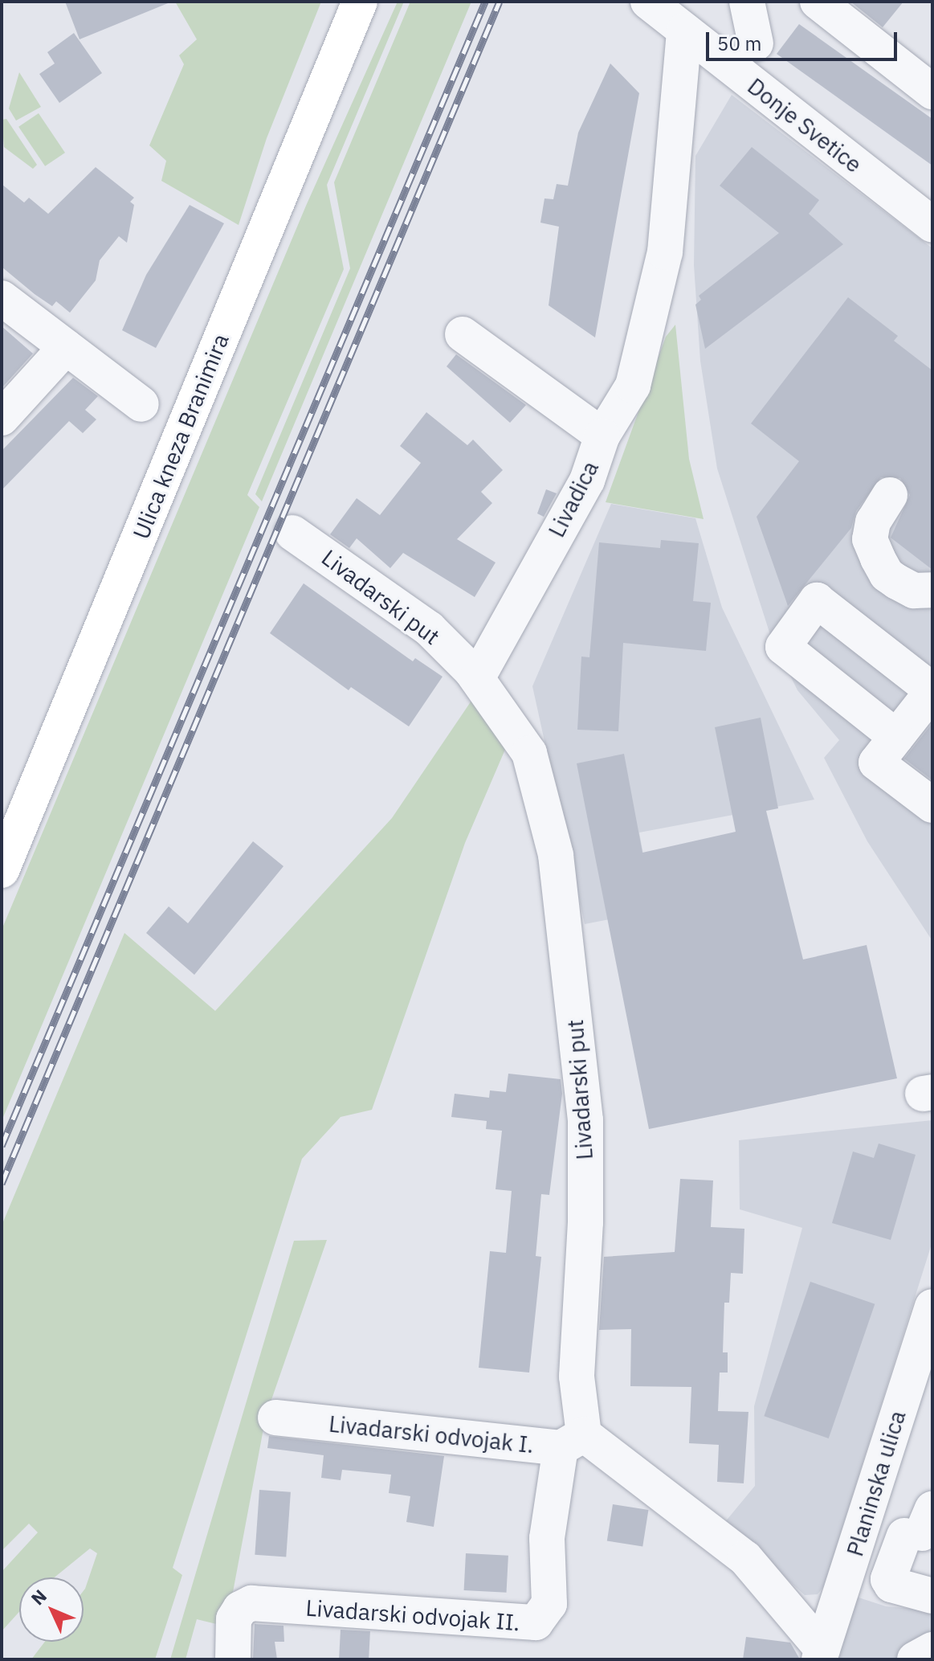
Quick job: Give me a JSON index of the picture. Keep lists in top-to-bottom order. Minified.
{"streets":{"main road":["Ulica kneza Branimira"],"street":["Donje Svetice","Livadica","Livadarski put","Livadarski odvojak I.","Planinska ulica","Livadarski odvojak II."]},"crossings":[["Livadica","Livadarski put"],["Livadarski put","Livadarski odvojak I."],["Livadarski put","Livadarski odvojak II."],["Livadarski odvojak I.","Livadarski odvojak II."]],"scale_bar":"50 m","north":"top left"}
